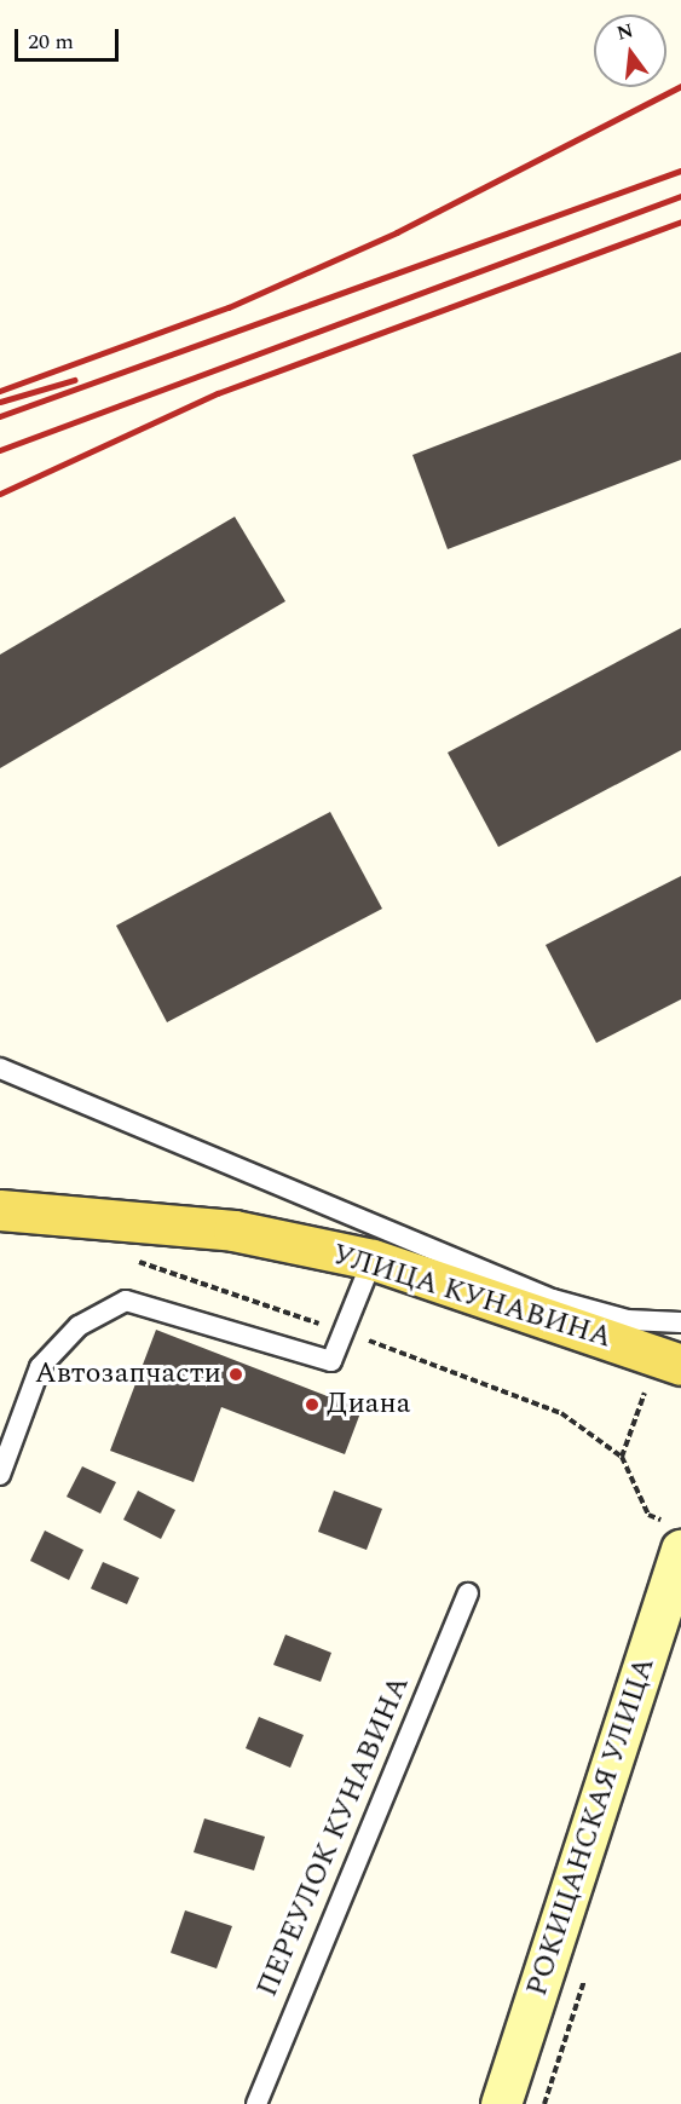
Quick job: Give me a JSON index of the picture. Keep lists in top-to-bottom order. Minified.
{"streets":{"main road":["УЛИЦА КУНАВИНА"],"street":["РОКИЦАНСКАЯ УЛИЦА"],"lane":["ПЕРЕУЛОК КУНАВИНА"]},"places":["Автозапчасти","Диана"],"scale_bar":"20 m","north":"top"}
